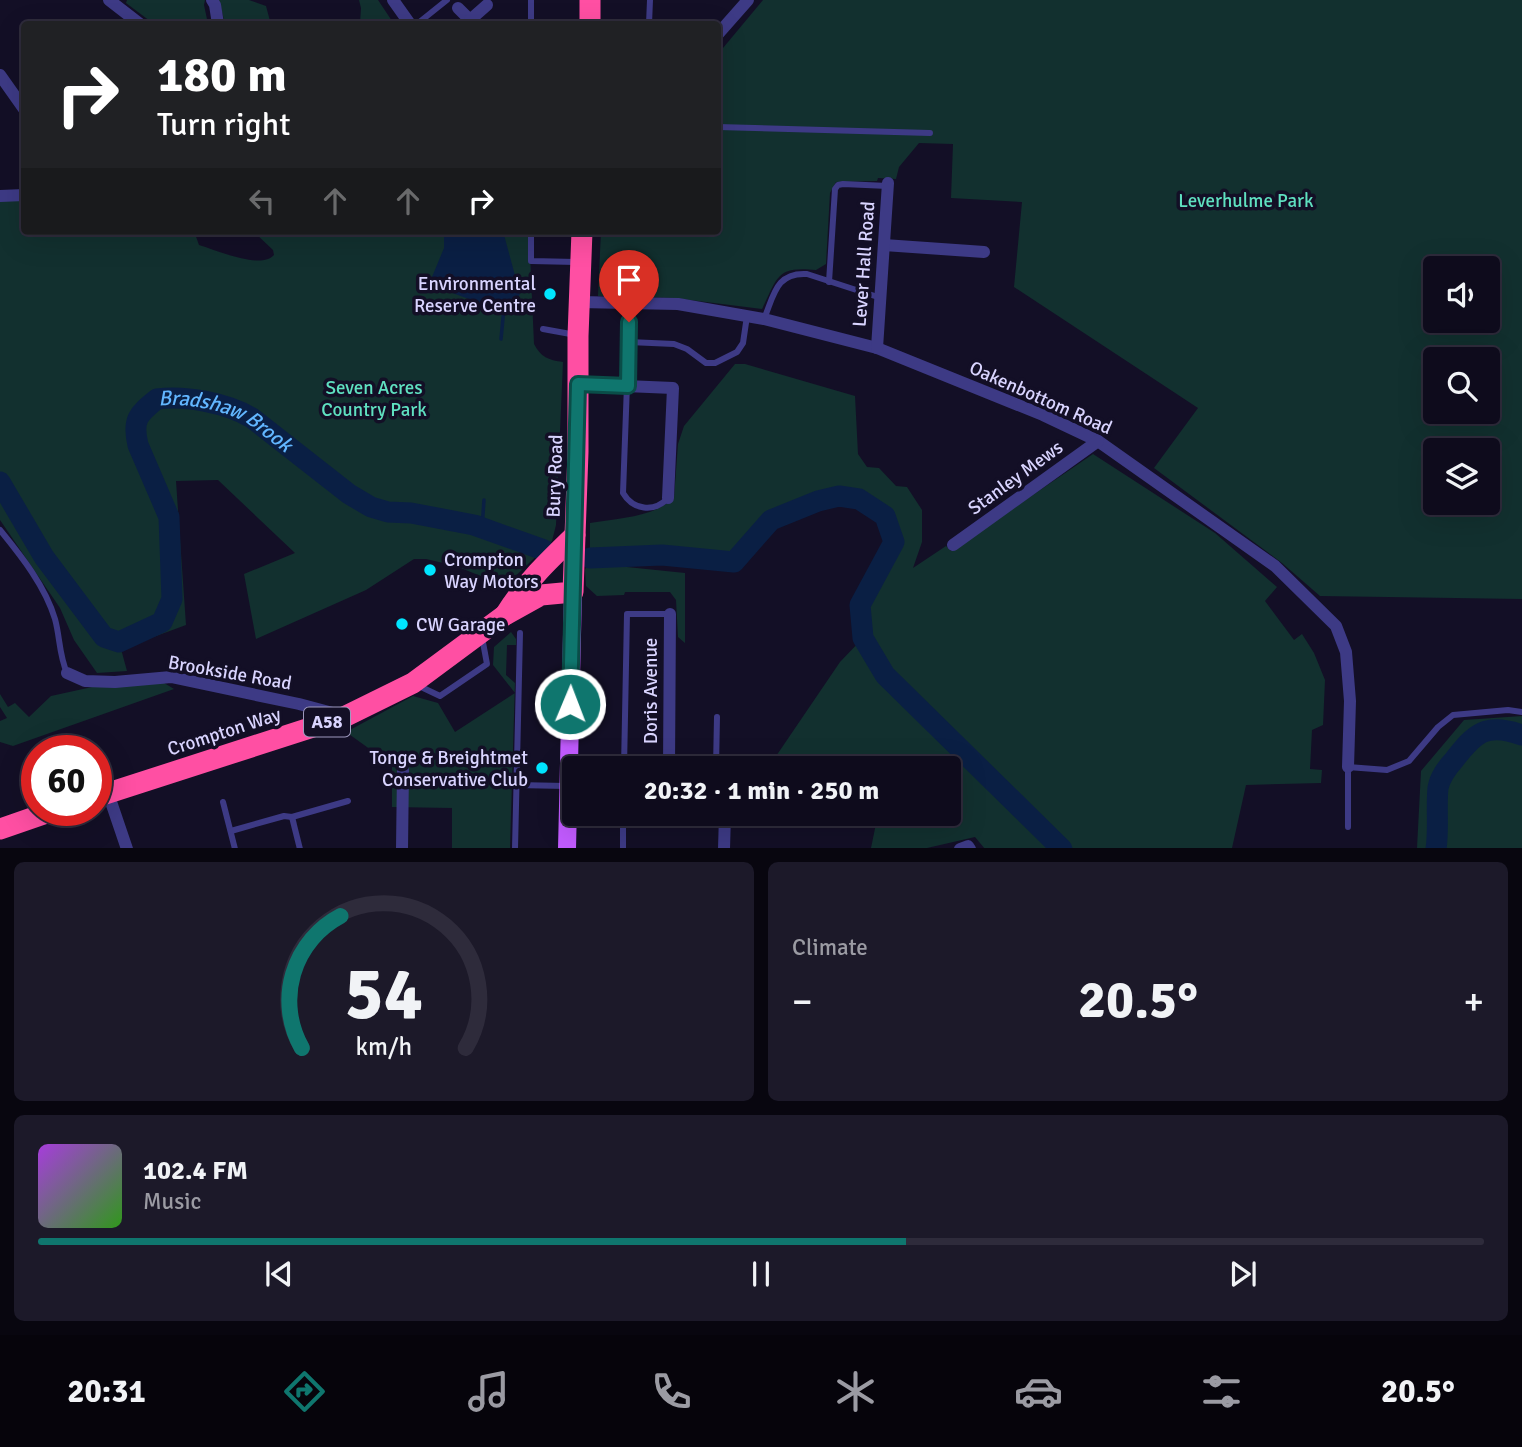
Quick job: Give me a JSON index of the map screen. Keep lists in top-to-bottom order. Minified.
{"streets":{"highway":["Bury Road","A58","Crompton Way"],"street":["Lever Hall Road","Oakenbottom Road","Stanley Mews","Brookside Road","Doris Avenue"]},"crossings":[["Lever Hall Road","Oakenbottom Road"],["Oakenbottom Road","Bury Road"],["Oakenbottom Road","Stanley Mews"],["Bury Road","Crompton Way"],["Brookside Road","Crompton Way"]],"water":["Bradshaw Brook"],"parks":["Leverhulme Park","Seven Acres Country Park"],"places":["Environmental Reserve Centre","Crompton Way Motors","CW Garage","Tonge & Breightmet Conservative Club"],"page":{"turn":["180 m","Turn right"],"limit":"60","trip":"20:32 · 1 min · 250 m","tile":"Climate","heat":["−","20.5°","+"],"song":["102.4 FM","Music"],"tabs":["20:31","20.5°"],"gauge":["54","km/h"]}}
